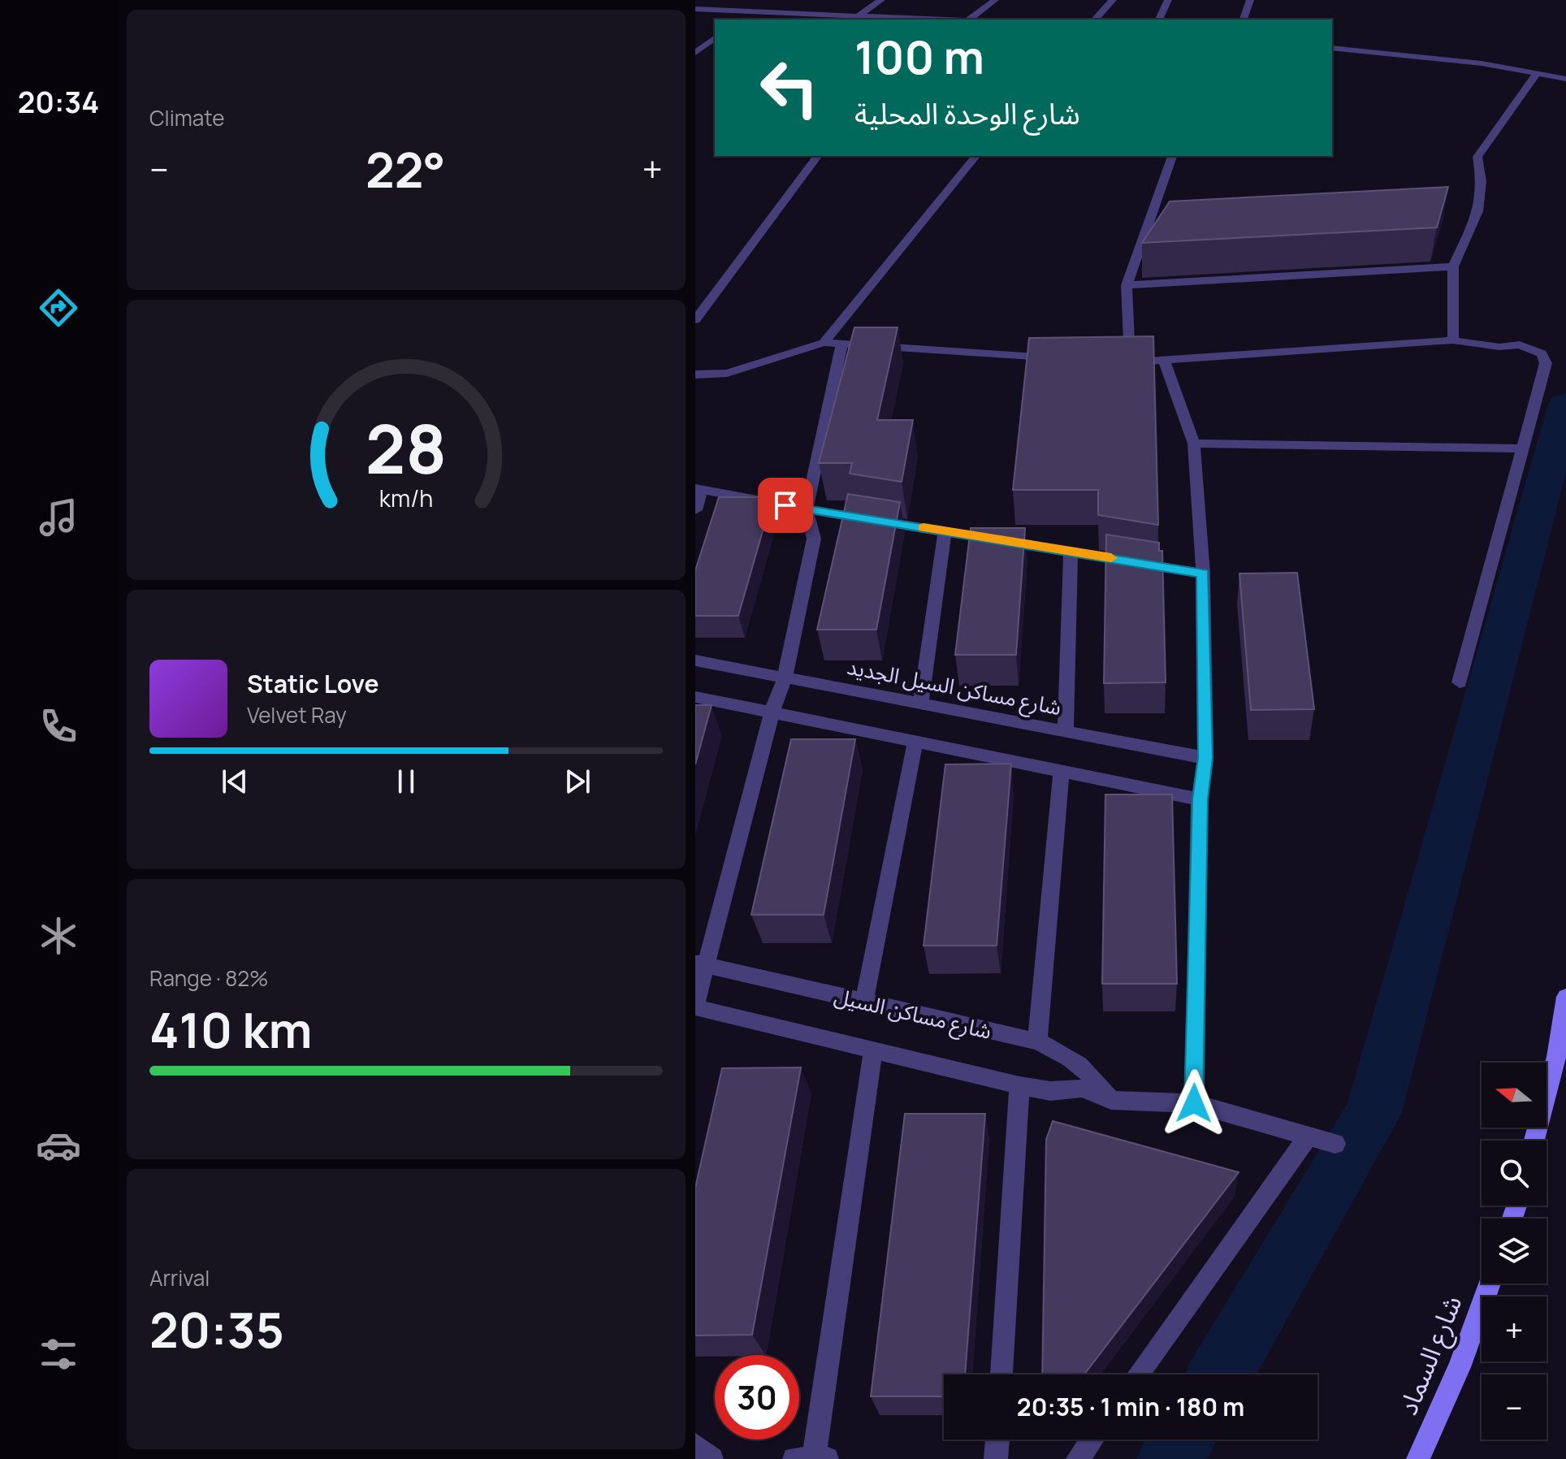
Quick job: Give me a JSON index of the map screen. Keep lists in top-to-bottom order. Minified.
{"streets":{"street":["شارع مساكن السيل الجديد","شارع مساكن السيل","شارع السماد"]},"north":"left","page":{"tabs":"20:34","tile":["Climate",["Range · 82%","410 km"],["Arrival","20:35"]],"turn":["100 m","شارع الوحدة المحلية"],"heat":["−","22°","+"],"song":["Static Love","Velvet Ray"],"map_buttons":["+","−"],"limit":"30","trip":"20:35 · 1 min · 180 m","gauge":["28","km/h"]}}
